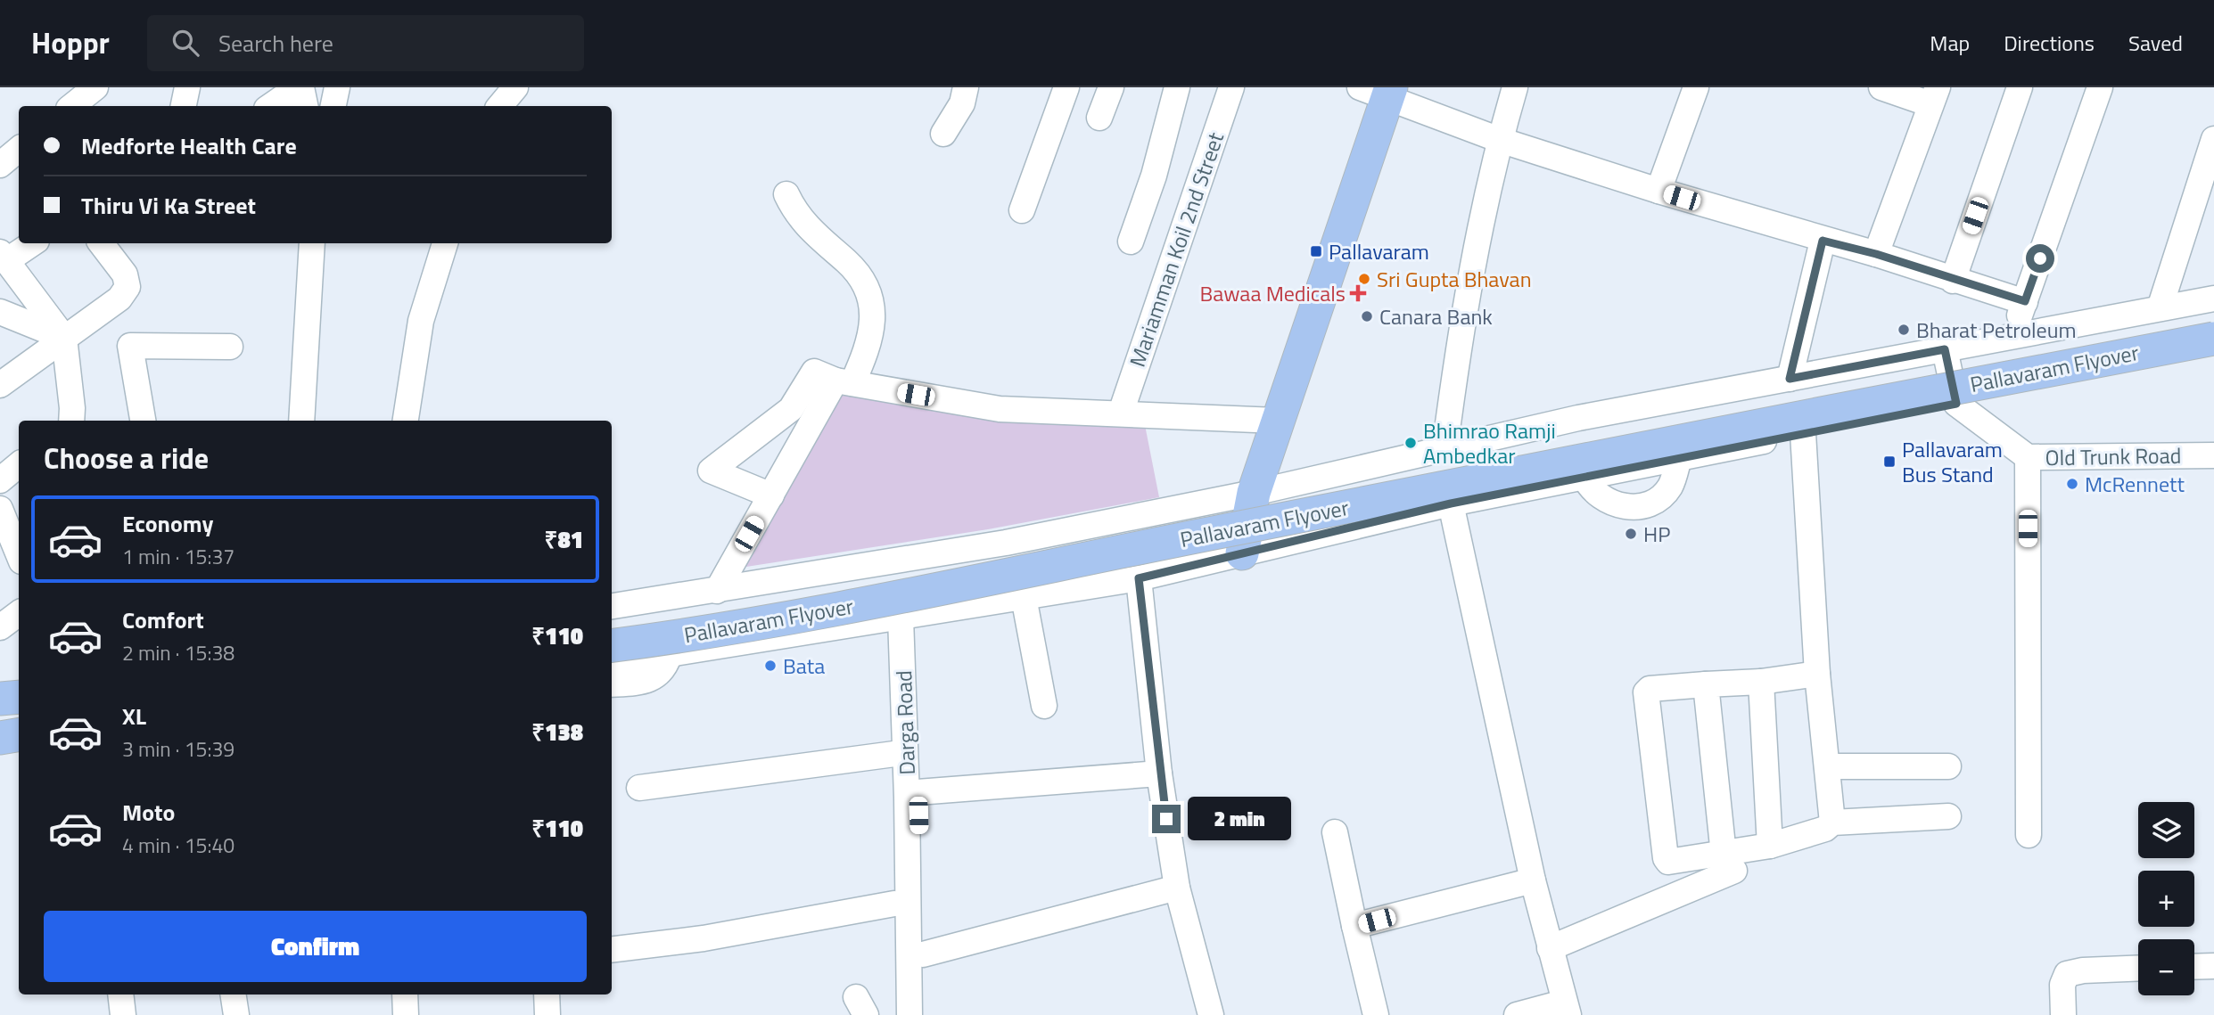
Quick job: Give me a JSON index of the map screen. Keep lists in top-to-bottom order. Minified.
{"streets":{"main road":["Pallavaram Flyover"],"street":["Mariamman Koil 2nd Street","Old Trunk Road","Darga Road"]},"places":{"transit":["Pallavaram","Pallavaram Bus Stand"],"other":["Sri Gupta Bhavan","Canara Bank","Bharat Petroleum","Bhimrao Ramji Ambedkar","McRennett","HP","Bata"],"health":["Bawaa Medicals"]},"page":{"header":"Hoppr","search":"Search here","nav":["Map","Directions","Saved"],"banner":["Medforte Health Care","Thiru Vi Ka Street"],"heading":"Choose a ride","list":[{"name":"Economy","note":"1 min · 15:37","value":"₹81"},{"name":"Comfort","note":"2 min · 15:38","value":"₹110"},{"name":"XL","note":"3 min · 15:39","value":"₹138"},{"name":"Moto","note":"4 min · 15:40","value":"₹110"}],"bubble":"2 min","map_buttons":["+","−"],"buttons":"Confirm"}}
